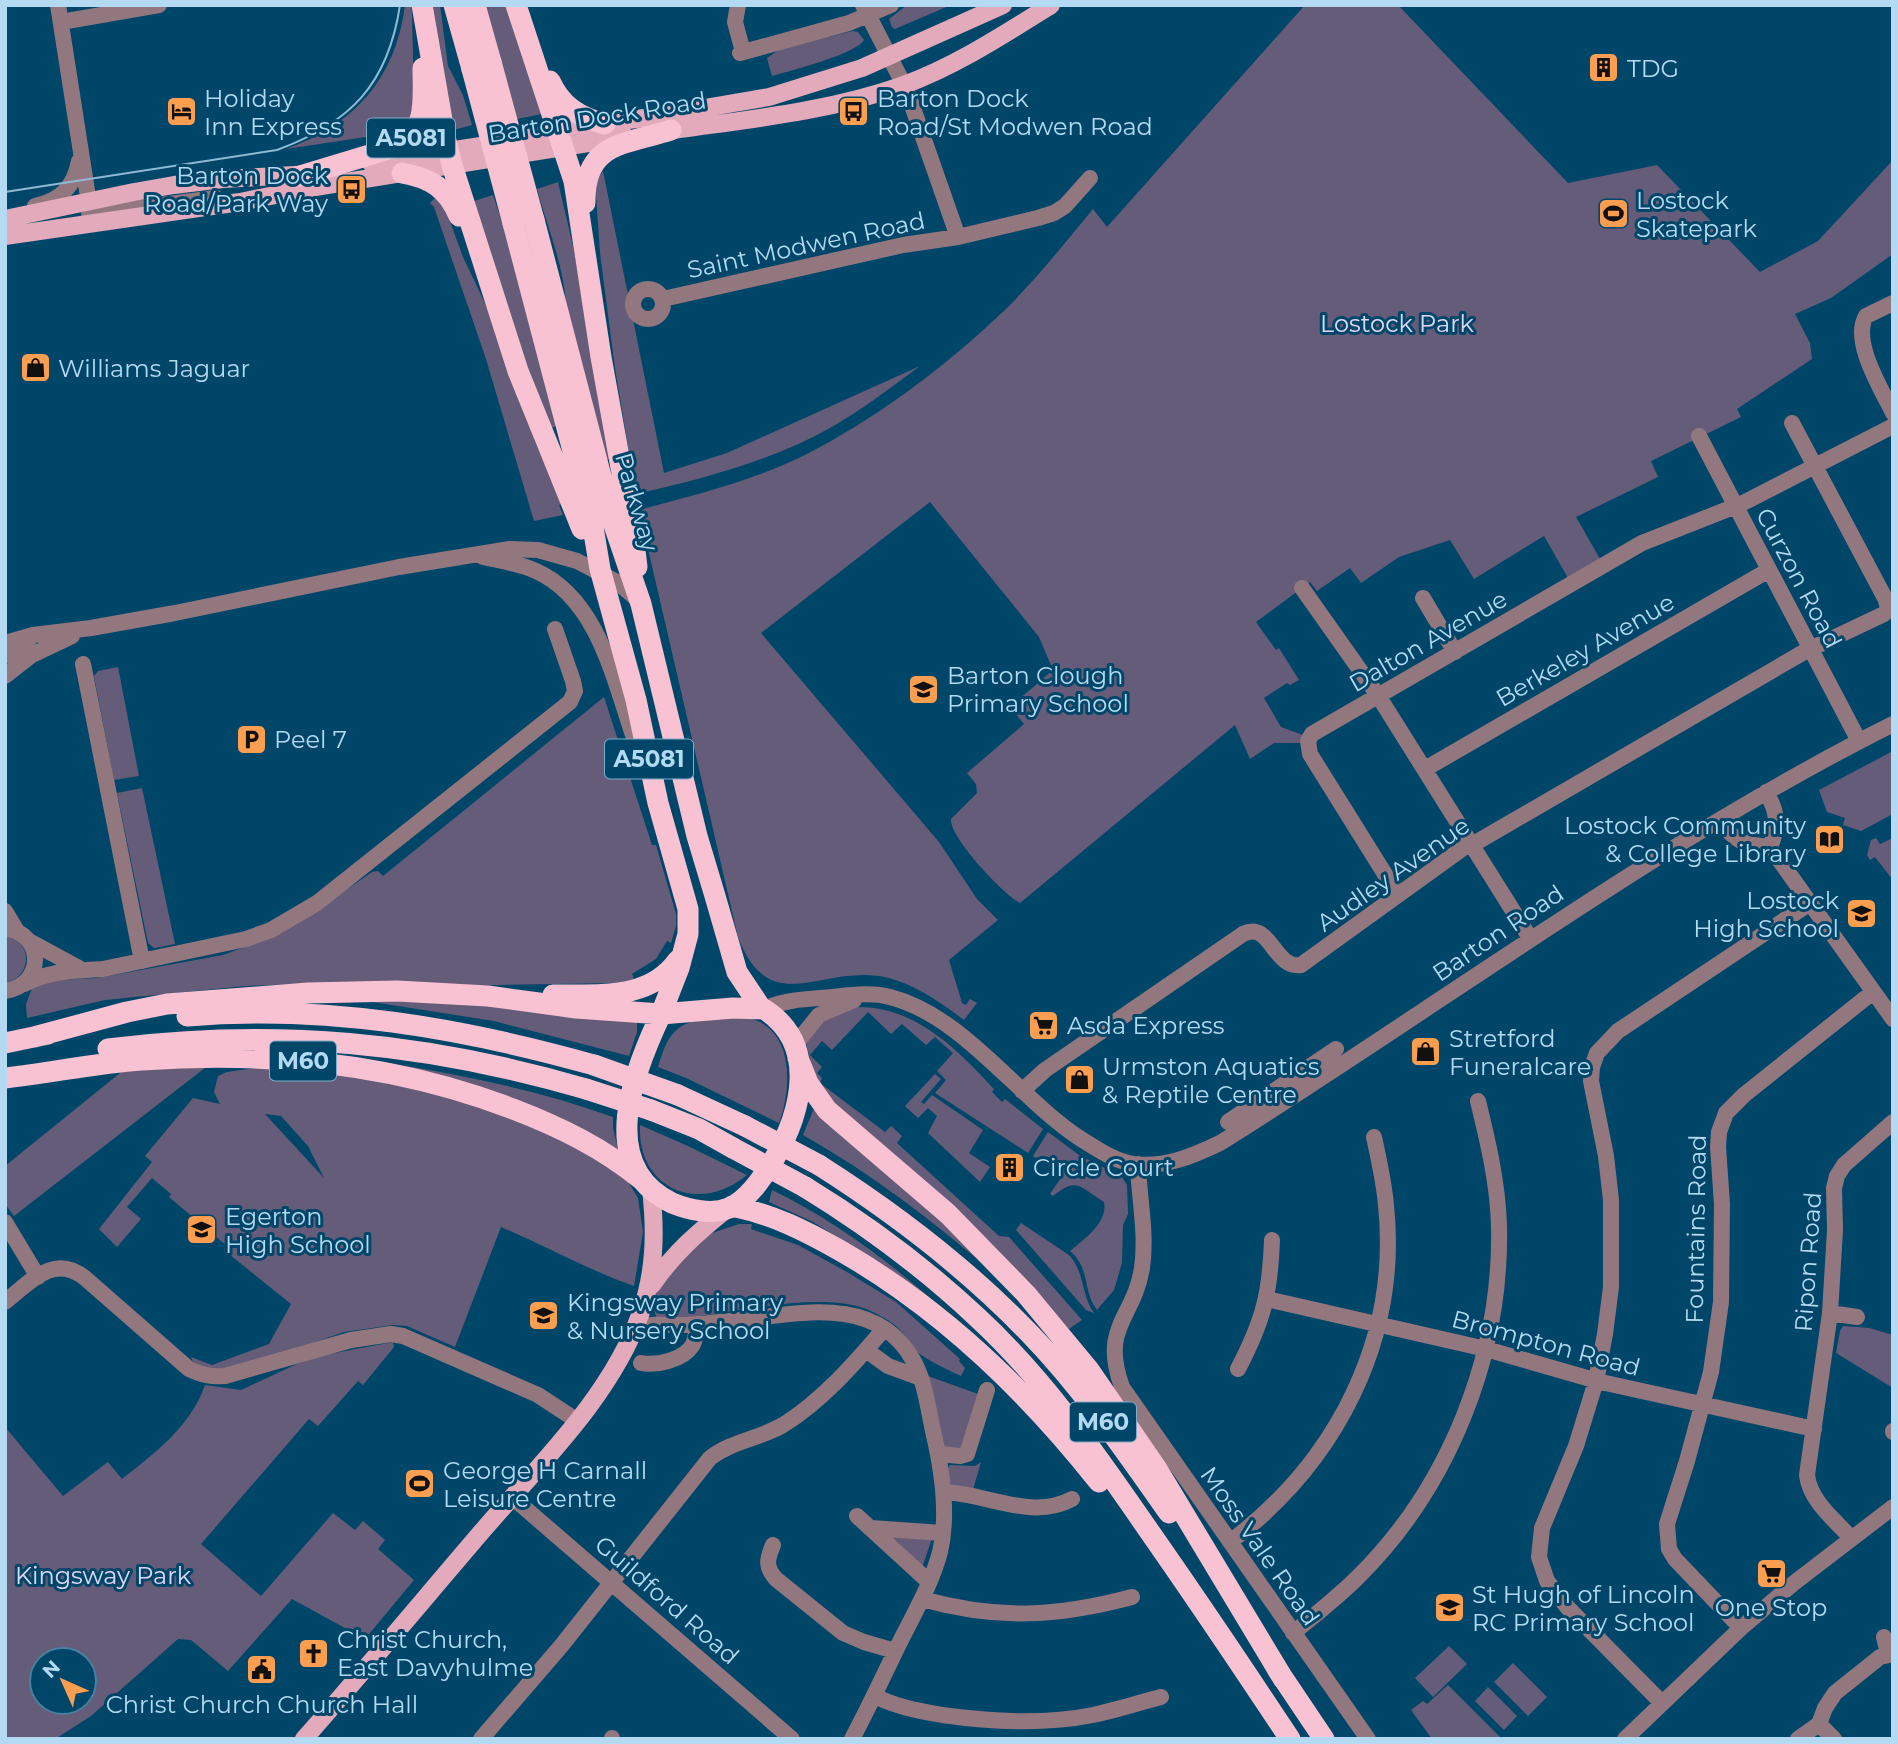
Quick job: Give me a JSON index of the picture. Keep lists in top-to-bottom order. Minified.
{"streets":{"highway":["A5081","Parkway","M60"],"main road":["Barton Dock Road"],"street":["Saint Modwen Road","Curzon Road","Dalton Avenue","Berkeley Avenue","Audley Avenue","Barton Road","Fountains Road","Ripon Road","Brompton Road","Moss Vale Road","Guildford Road"]},"crossings":[["Barton Dock Road","A5081"],["Barton Dock Road","Saint Modwen Road"],["A5081","Parkway"],["A5081","Barton Road"],["A5081","M60"],["Curzon Road","Dalton Avenue"],["Curzon Road","Berkeley Avenue"],["Curzon Road","Audley Avenue"],["Curzon Road","Barton Road"],["Dalton Avenue","Audley Avenue"],["Audley Avenue","Barton Road"],["Barton Road","M60"],["Barton Road","Moss Vale Road"],["Fountains Road","Brompton Road"],["Ripon Road","Brompton Road"]],"parks":["Lostock Park","Kingsway Park"],"places":{"building":["TDG","Circle Court"],"hotel":["Holiday Inn Express"],"bus stop":["Barton Dock Road/St Modwen Road","Barton Dock Road/Park Way"],"sports":["Lostock Skatepark","George H Carnall Leisure Centre"],"shop":["Williams Jaguar","Stretford Funeralcare","Urmston Aquatics & Reptile Centre"],"school or university":["Barton Clough Primary School","Lostock High School","Egerton High School","Kingsway Primary & Nursery School","St Hugh of Lincoln RC Primary School"],"parking":["Peel 7"],"library":["Lostock Community & College Library"],"supermarket":["Asda Express","One Stop"],"church":["Christ Church, East Davyhulme"],"public building":["Christ Church Church Hall"]},"north":"top left"}
